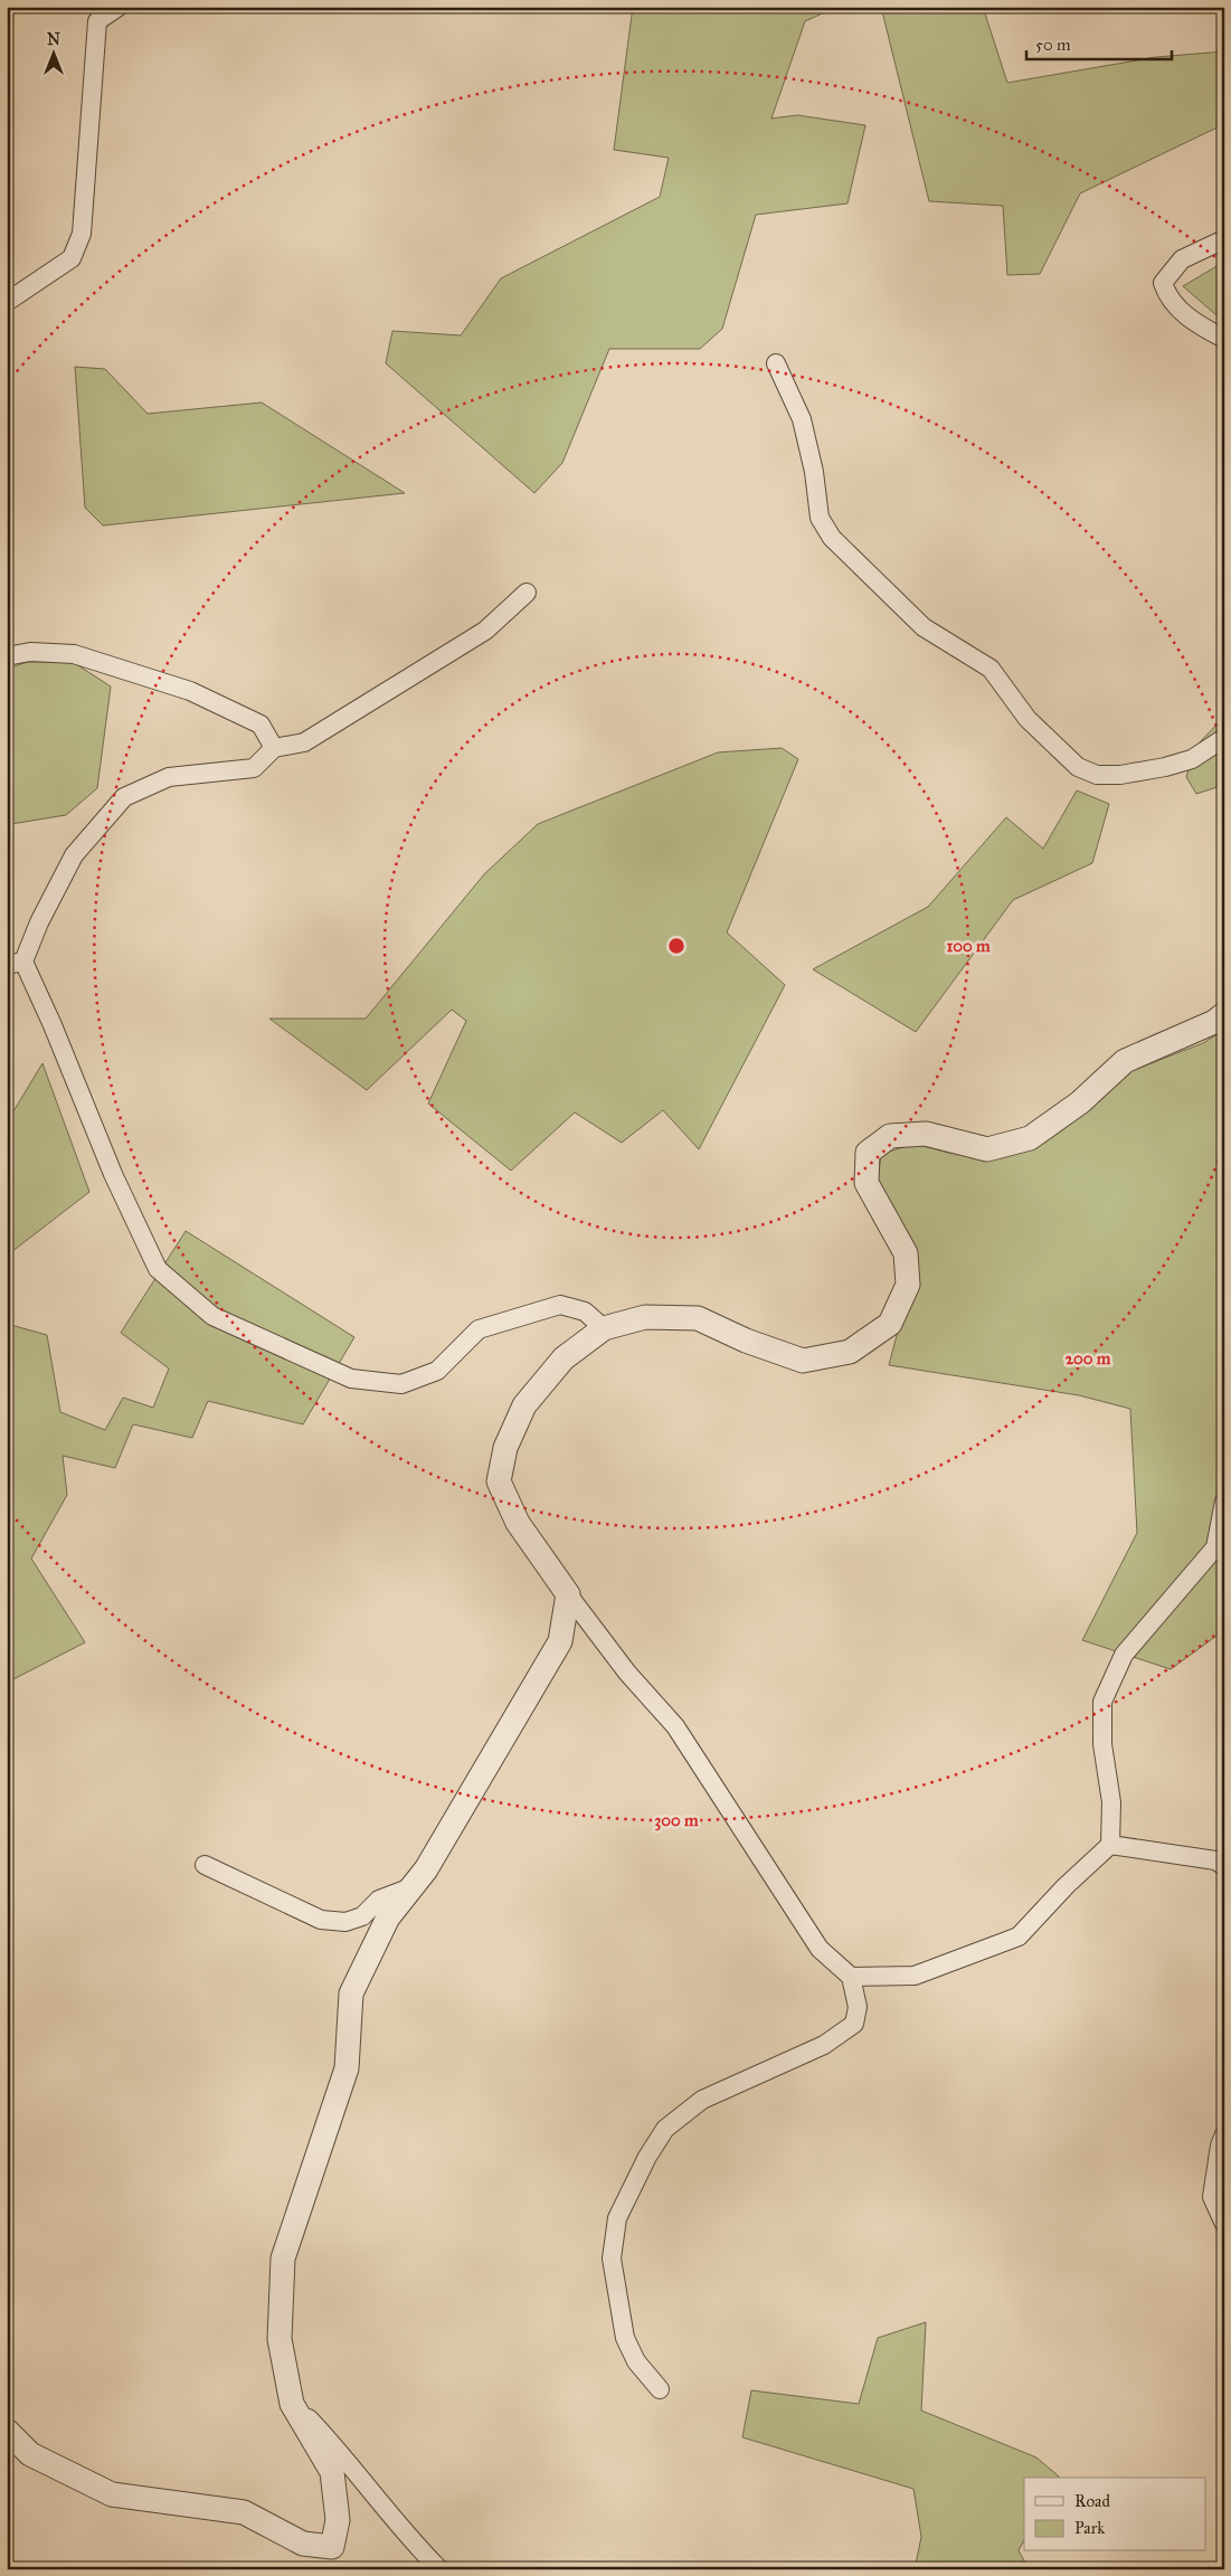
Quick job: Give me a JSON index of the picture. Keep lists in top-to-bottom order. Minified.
{"legend":["Road","Park"],"scale_bar":"50 m","north":"top","rings":["100 m","200 m","300 m"]}
